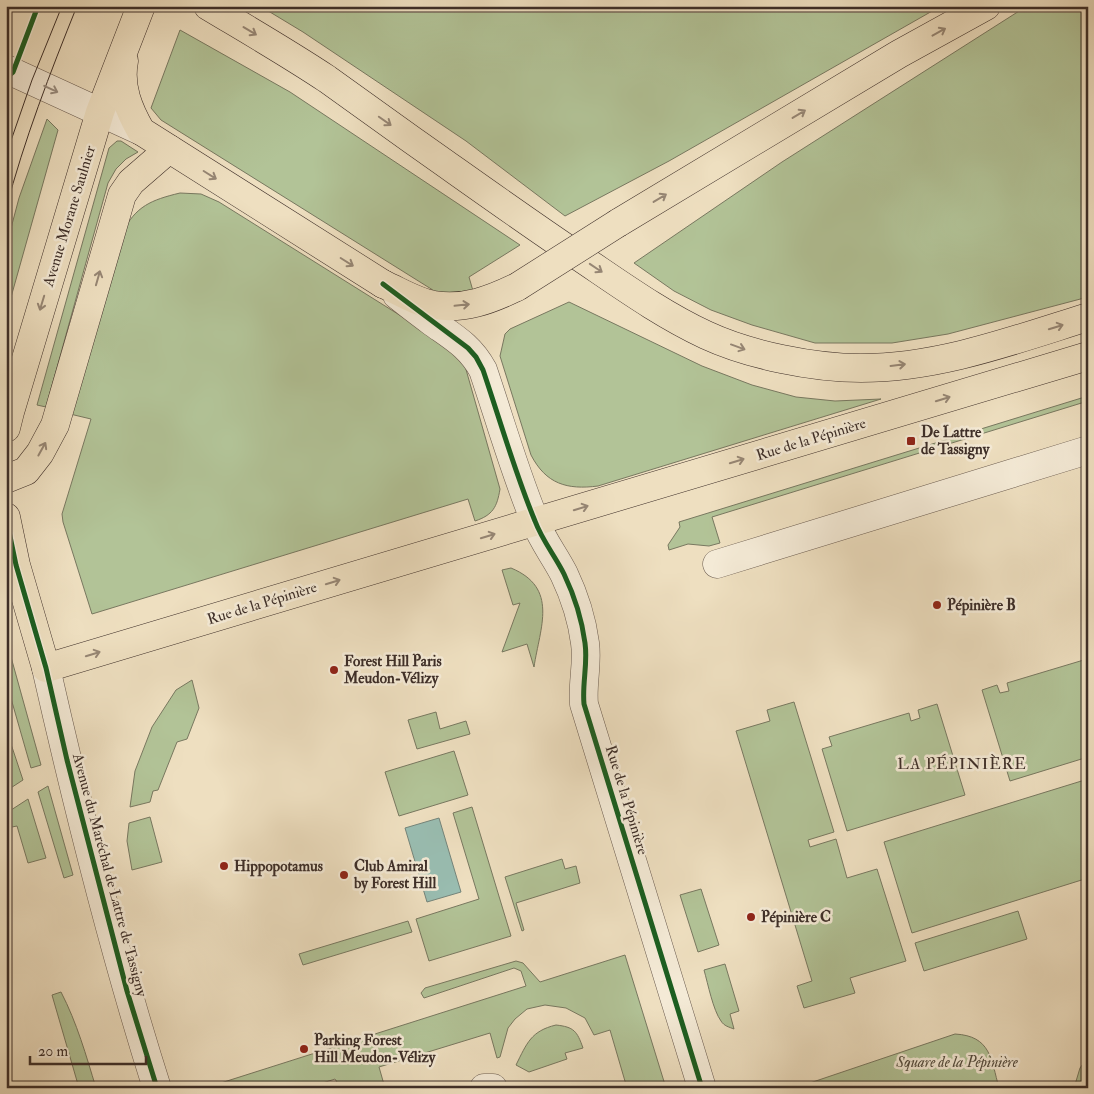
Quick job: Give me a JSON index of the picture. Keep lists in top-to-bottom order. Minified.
{"streets":{"main road":["Avenue Morane Saulnier","Rue de la Pépinière"],"street":["Avenue du Maréchal de Lattre de Tassigny"]},"crossings":[["Rue de la Pépinière","Avenue du Maréchal de Lattre de Tassigny"]],"one_way":["Rue de la Pépinière"],"districts":["LA PÉPINIÈRE"],"parks":["Square de la Pépinière"],"places":{"transit":["De Lattre de Tassigny"],"other":["Pépinière B","Forest Hill Paris Meudon-Vélizy","Hippopotamus","Club Amiral by Forest Hill","Pépinière C","Parking Forest Hill Meudon-Vélizy"]},"scale_bar":"20 m"}
